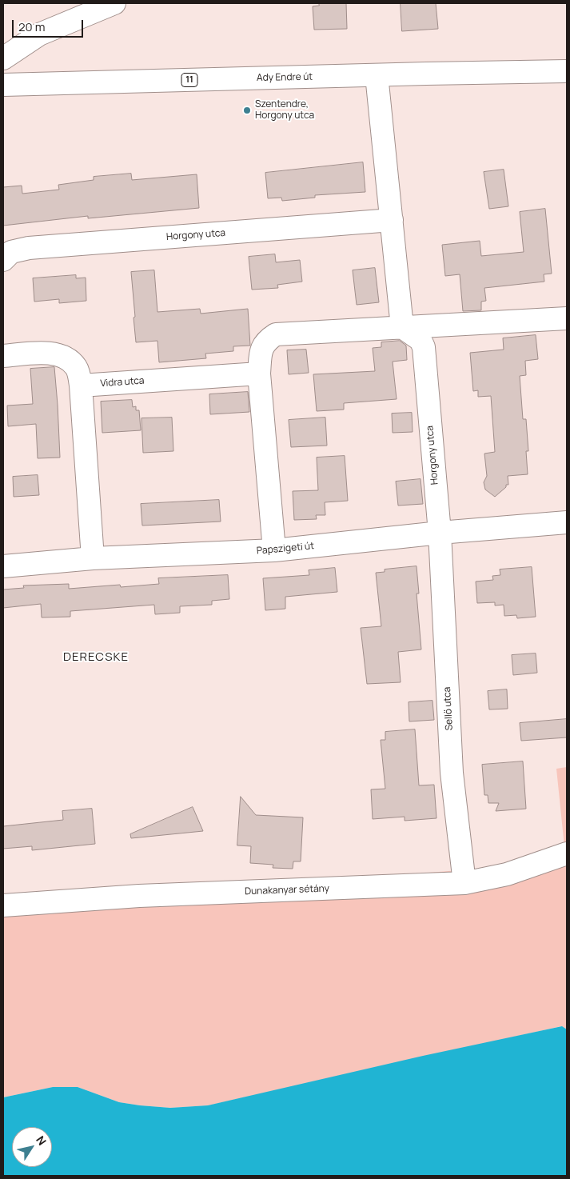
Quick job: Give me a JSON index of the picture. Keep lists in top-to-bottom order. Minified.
{"streets":{"street":["Ady Endre út","11","Horgony utca","Vidra utca","Papszigeti út","Sellő utca","Dunakanyar sétány"]},"crossings":[["Horgony utca","Papszigeti út"],["Horgony utca","Sellő utca"],["Papszigeti út","Sellő utca"],["Sellő utca","Dunakanyar sétány"]],"districts":["DERECSKE"],"places":["Szentendre, Horgony utca"],"scale_bar":"20 m","north":"top right"}
